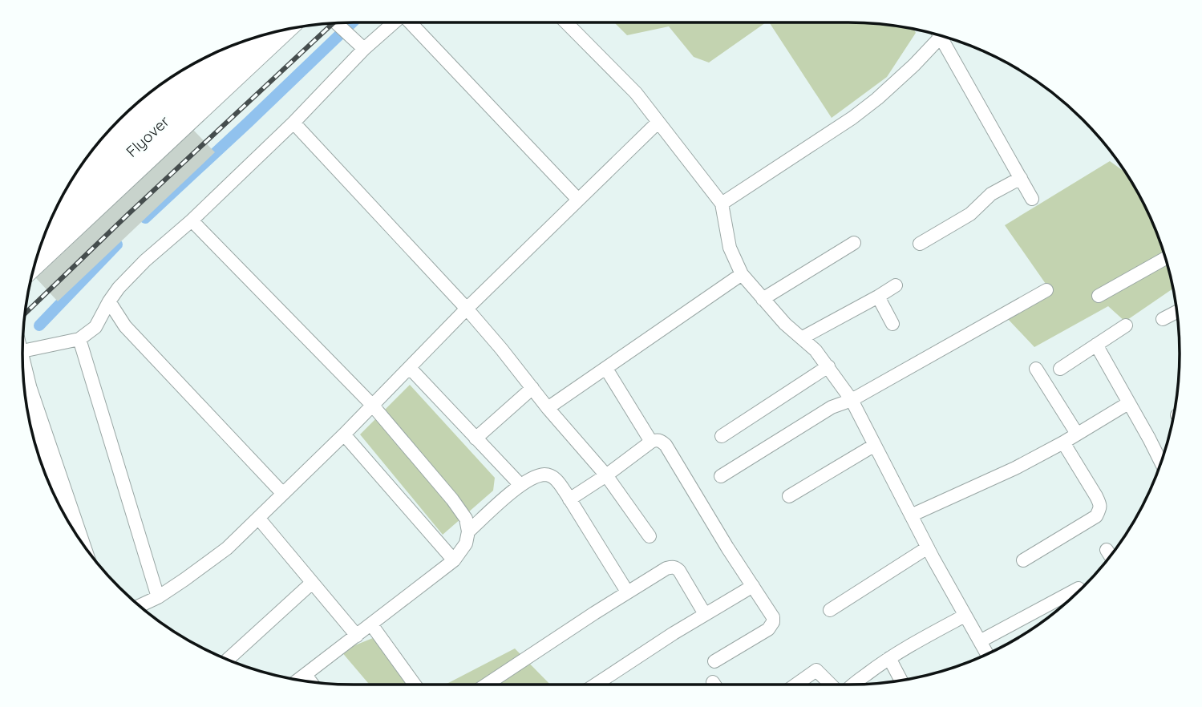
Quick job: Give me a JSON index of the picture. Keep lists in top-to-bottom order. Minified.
{"streets":{"highway":["Flyover"]}}
